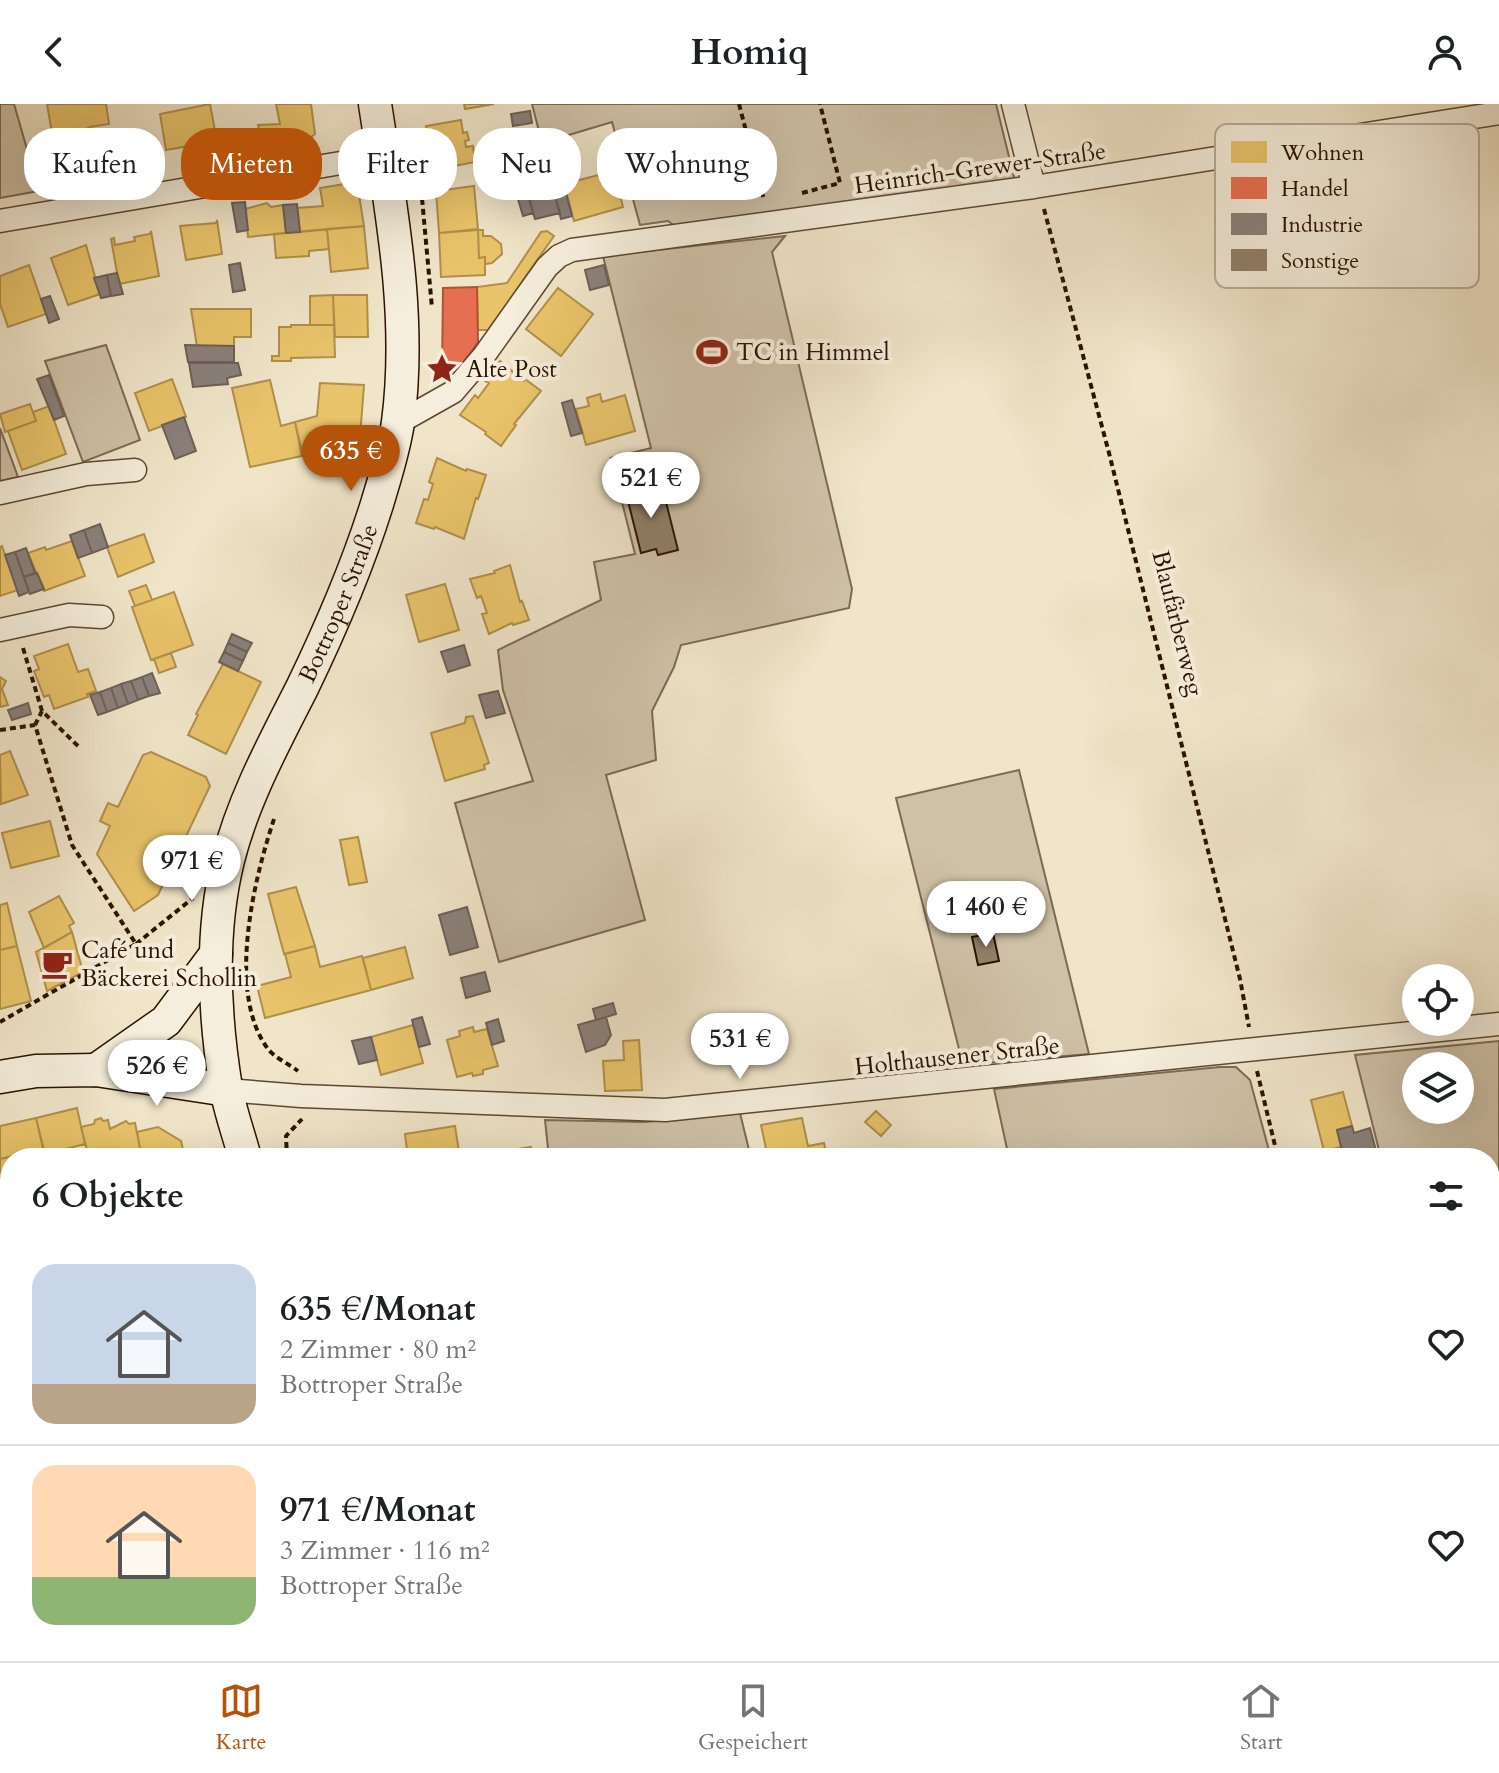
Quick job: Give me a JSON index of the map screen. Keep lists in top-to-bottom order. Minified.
{"streets":{"main road":["Bottroper Straße"],"street":["Heinrich-Grewer-Straße","Holthausener Straße"],"path":["Blaufärberweg"]},"crossings":[["Heinrich-Grewer-Straße","Bottroper Straße"],["Heinrich-Grewer-Straße","Blaufärberweg"],["Bottroper Straße","Holthausener Straße"],["Blaufärberweg","Holthausener Straße"]],"places":{"sports":["TC in Himmel"],"place":["Alte Post"],"cafe":["Café und Bäckerei Schollin"]},"legend":["Wohnen","Handel","Industrie","Sonstige"],"page":{"header":"Homiq","chip":["Kaufen","Mieten","Filter","Neu","Wohnung"],"price":["635 €","521 €","971 €","1 460 €","531 €","526 €"],"heading":"6 Objekte","list":[{"name":"635 €/Monat","note":"2 Zimmer · 80 m² · Bottroper Straße"},{"name":"971 €/Monat","note":"3 Zimmer · 116 m² · Bottroper Straße"}],"tabs":["Karte","Gespeichert","Start"]}}
